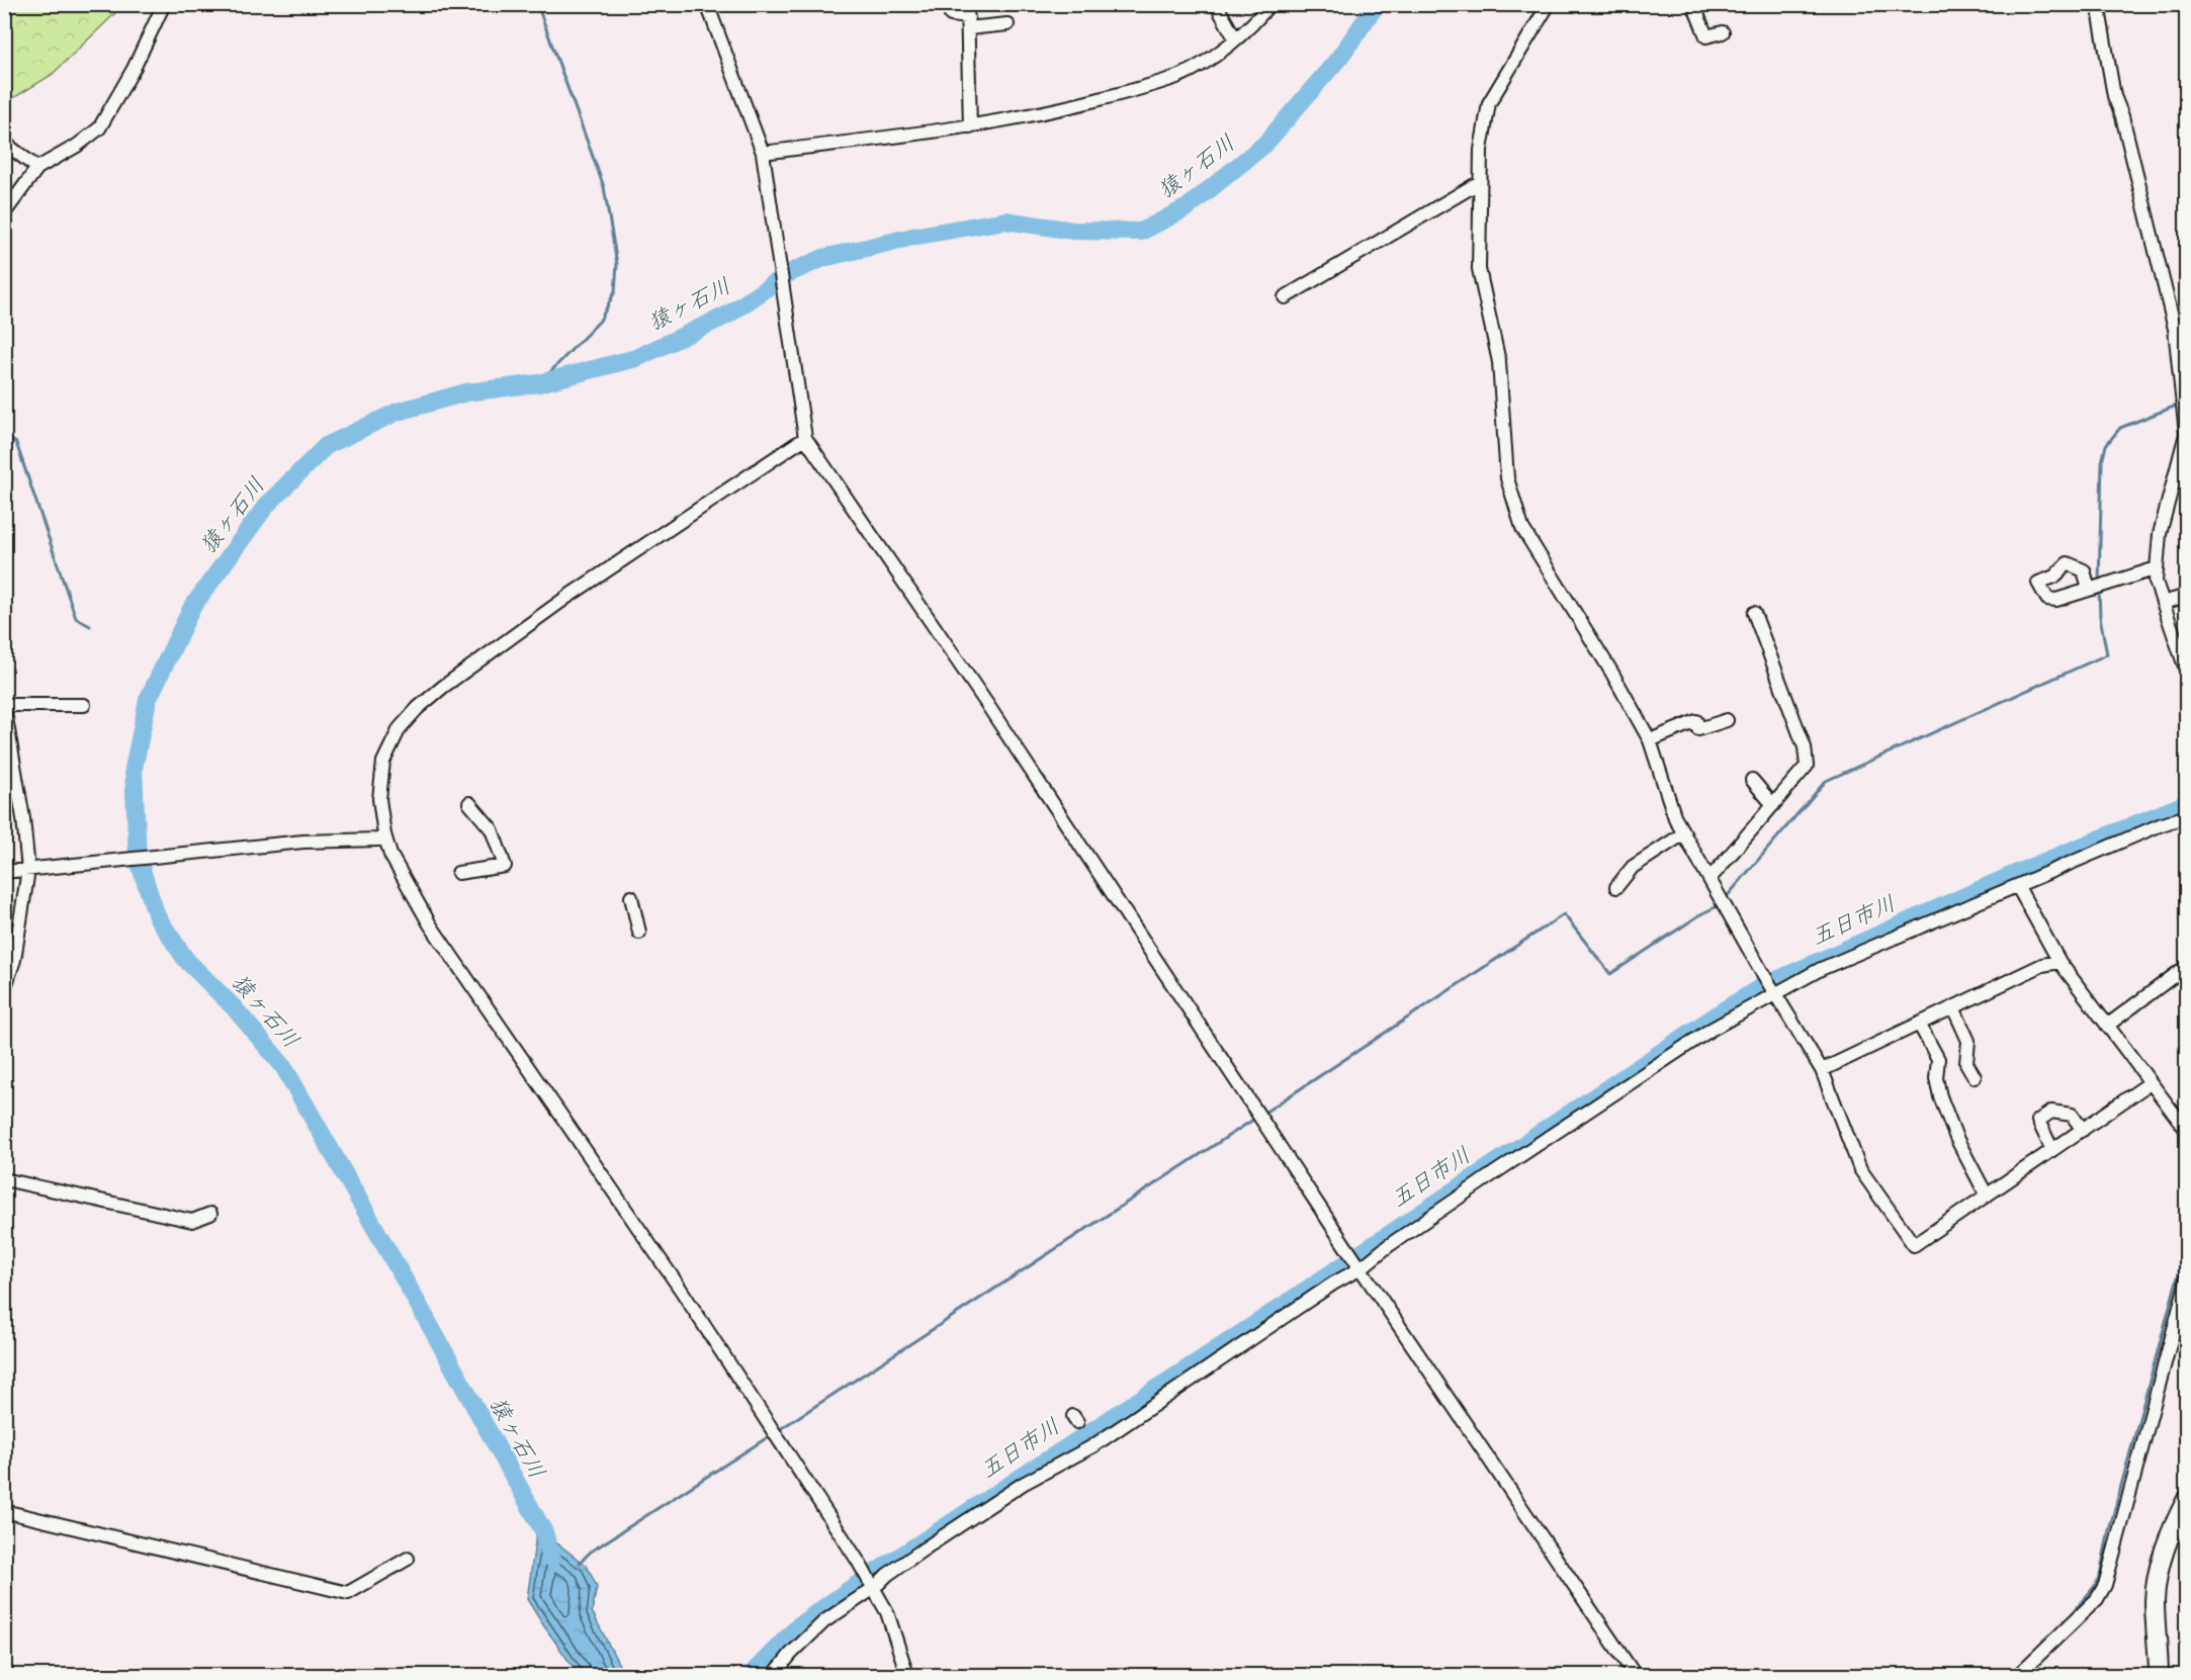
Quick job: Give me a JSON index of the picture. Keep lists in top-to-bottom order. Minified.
{"water":["猿ヶ石川","五日市川"]}
